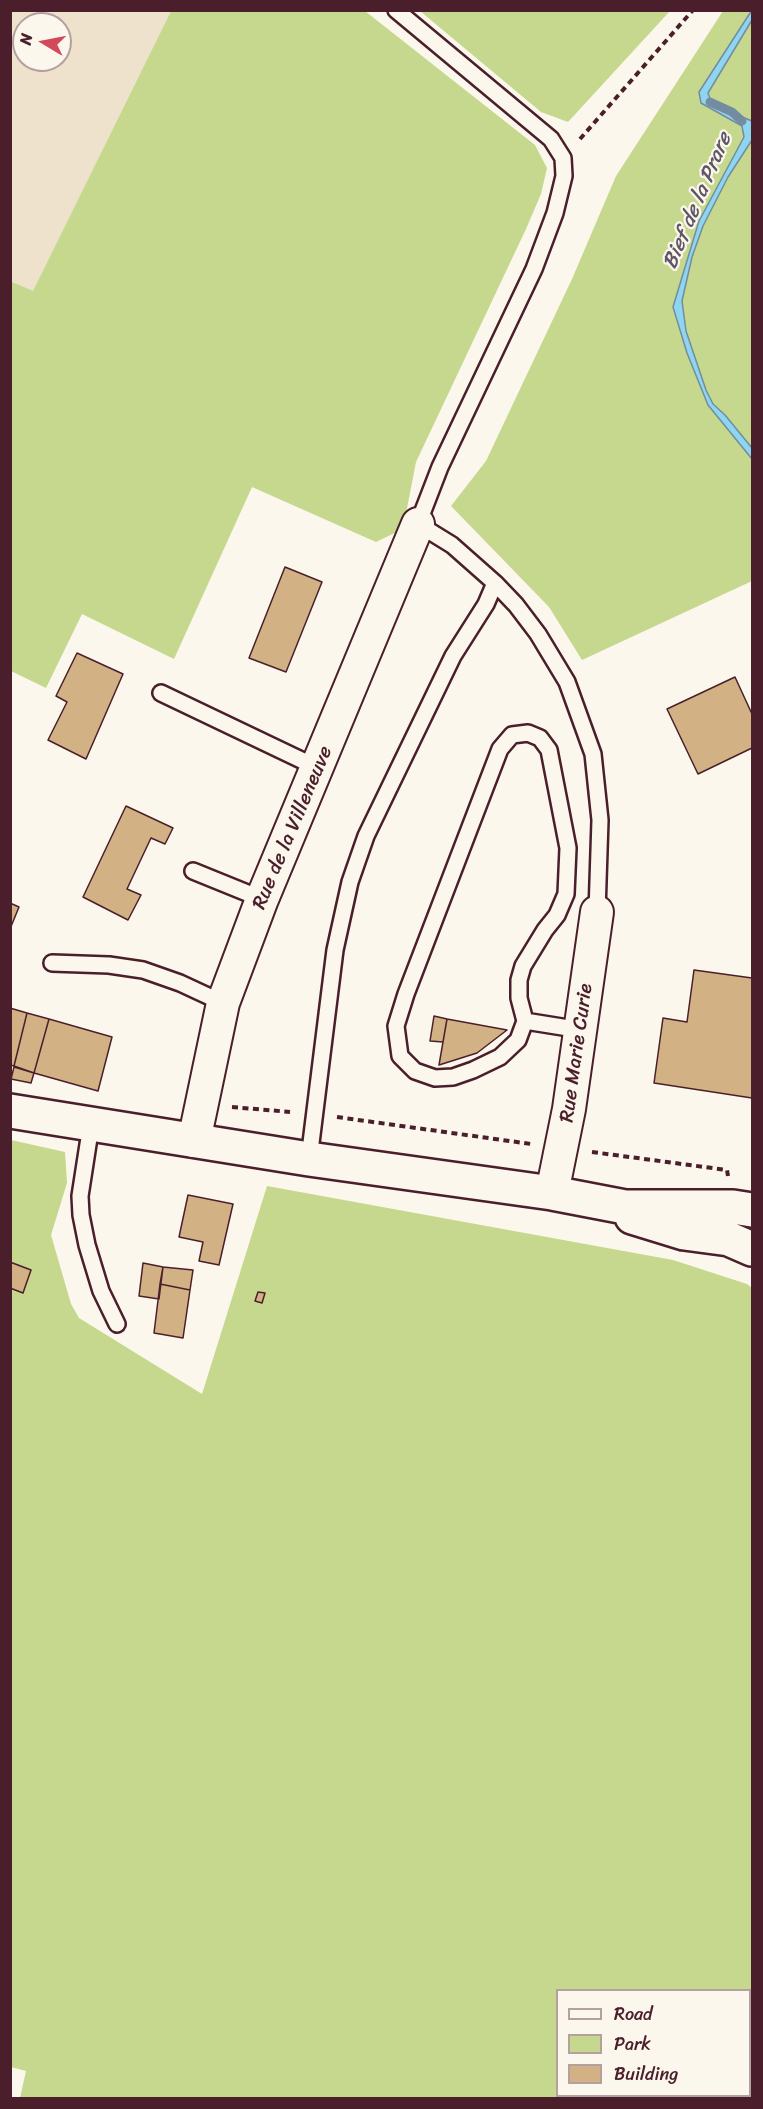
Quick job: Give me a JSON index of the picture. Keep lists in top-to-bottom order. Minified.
{"streets":{"street":["Rue de la Villeneuve","Rue Marie Curie"]},"water":["Bief de la Prare"],"legend":["Road","Park","Building"],"north":"left"}
